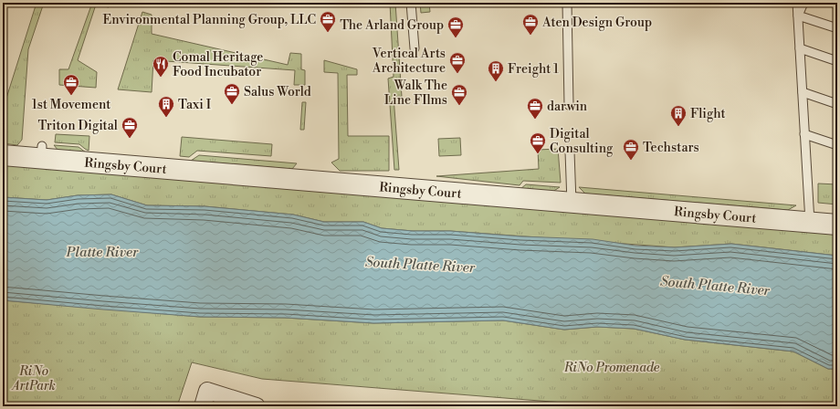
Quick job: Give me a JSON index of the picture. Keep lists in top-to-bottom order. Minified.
{"streets":{"street":["Ringsby Court"]},"water":["Platte River","South Platte River"],"parks":["RiNo Promenade","RiNo ArtPark"],"places":{"office":["Environmental Planning Group, LLC","Aten Design Group","The Arland Group","Vertical Arts Architecture","1st Movement","Salus World","Walk The Line FIlms","darwin","Triton Digital","Digital Consulting","Techstars"],"restaurant":["Comal Heritage Food Incubator"],"building":["Freight 1","Taxi I","Flight"]}}
